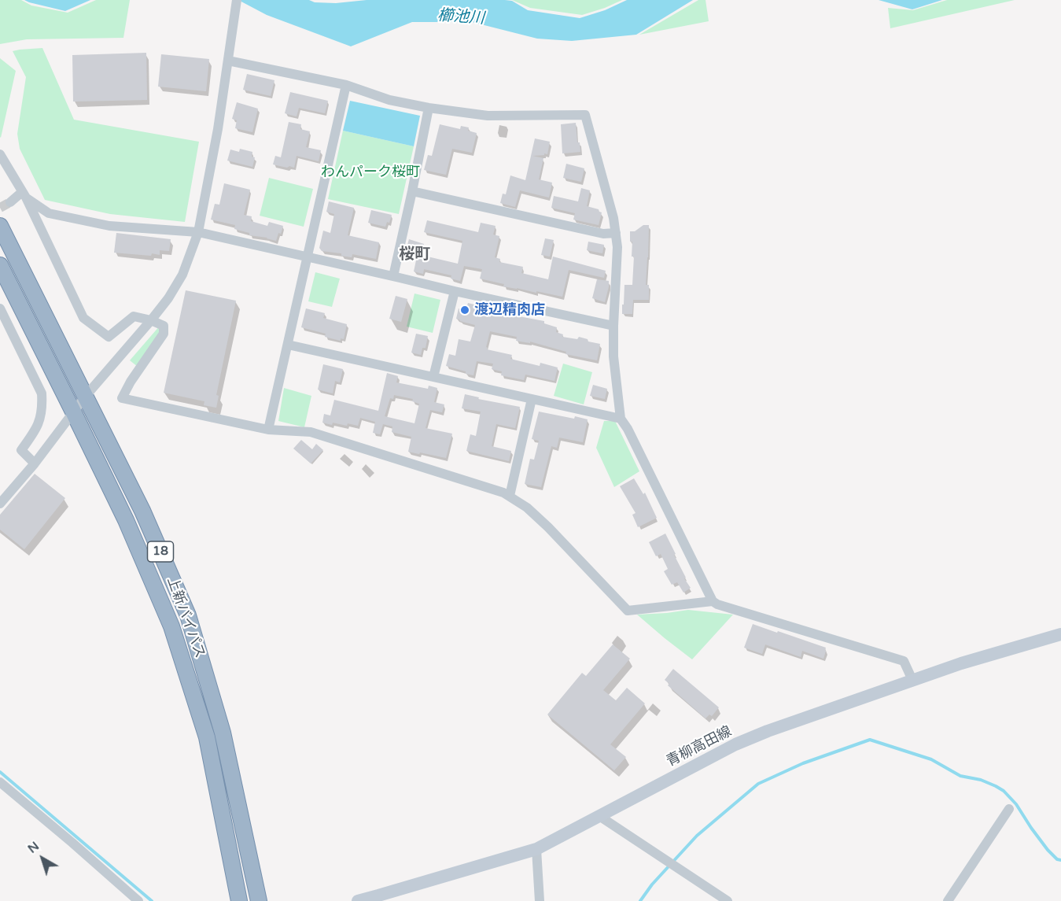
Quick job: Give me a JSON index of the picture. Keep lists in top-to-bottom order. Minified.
{"streets":{"highway":["18","上新バイパス"],"main road":["青柳高田線"]},"districts":["桜町"],"water":["櫛池川"],"parks":["わんパーク桜町"],"places":["渡辺精肉店"],"north":"top left"}
